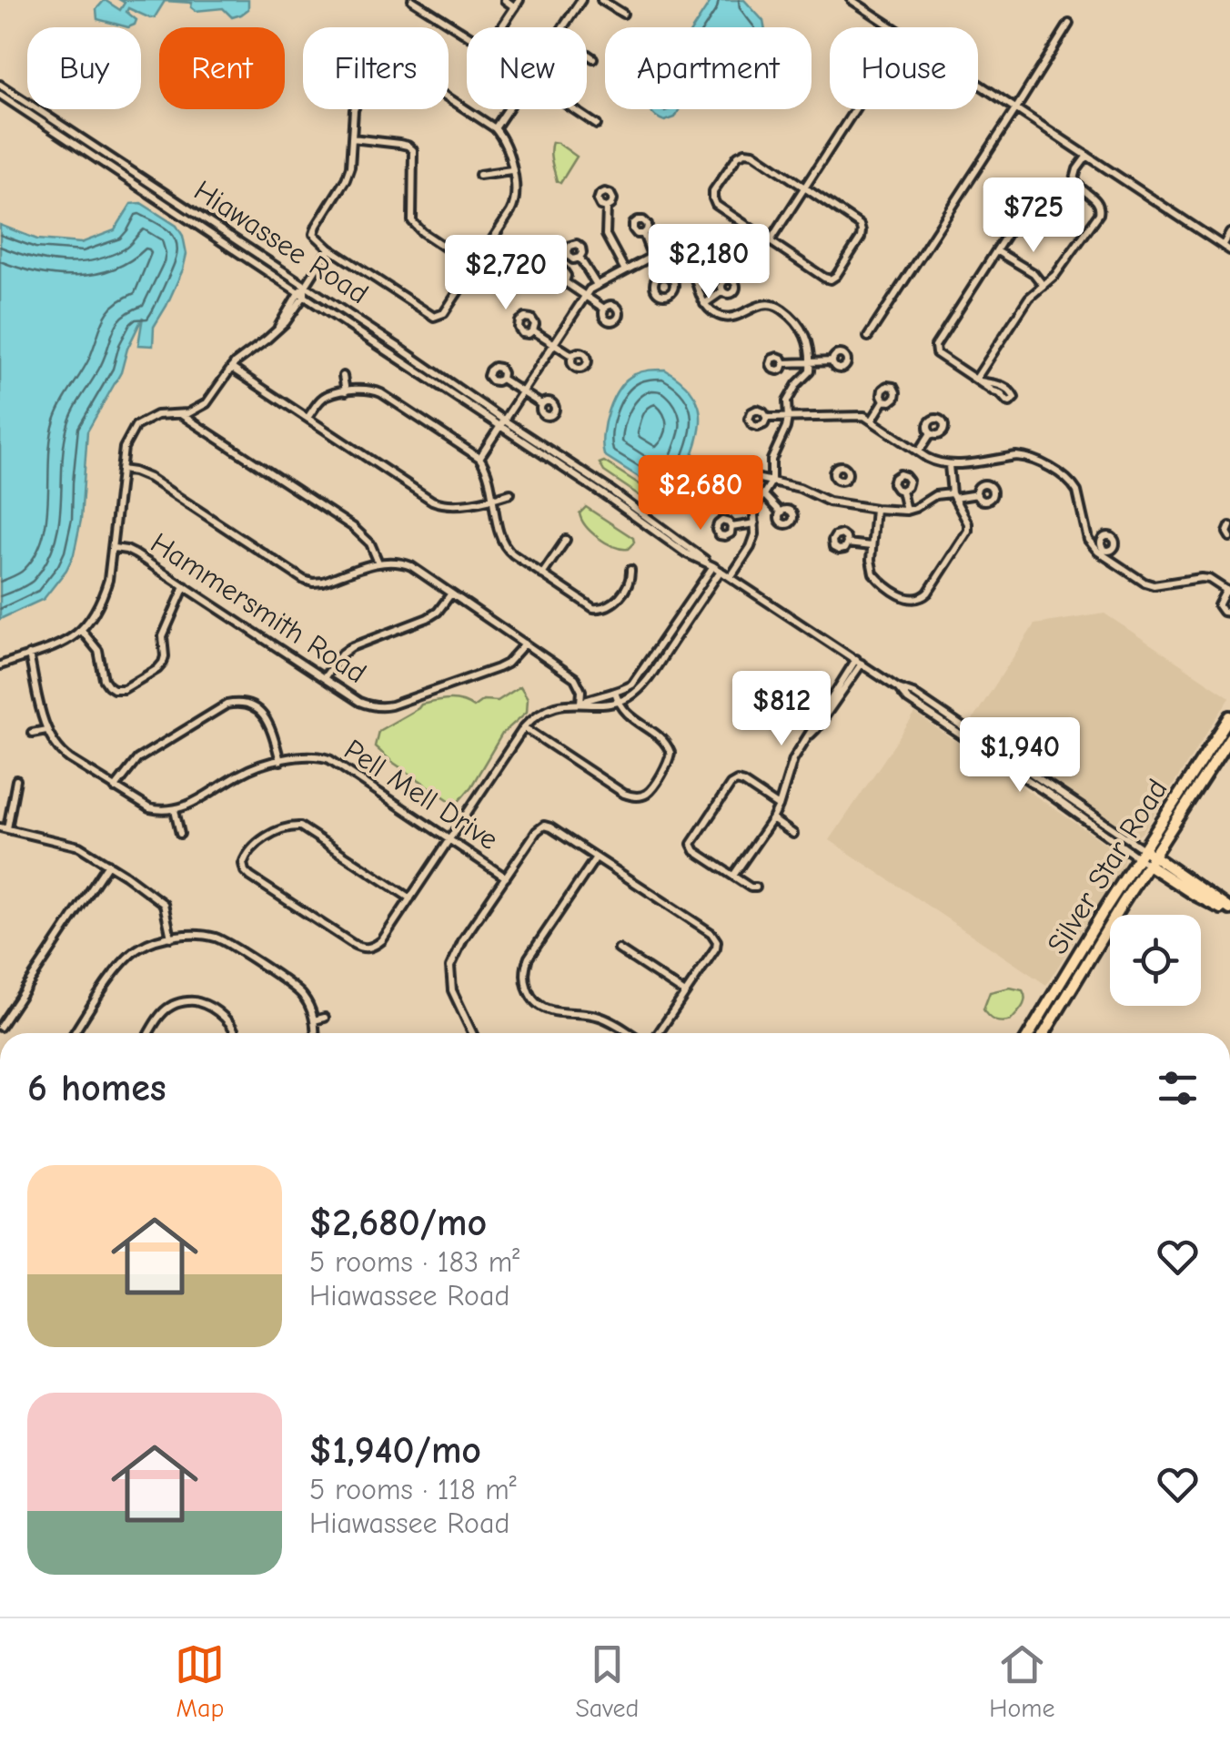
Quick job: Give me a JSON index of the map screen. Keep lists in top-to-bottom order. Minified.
{"streets":{"main road":["Hiawassee Road","Silver Star Road"],"street":["Hammersmith Road","Pell Mell Drive"]},"crossings":[["Hiawassee Road","Silver Star Road"]],"page":{"chip":["Buy","Rent","Filters","New","Apartment","House"],"price":["$725","$2,180","$2,720","$2,680","$812","$1,940"],"heading":"6 homes","list":[{"name":"$2,680/mo","note":"5 rooms · 183 m² · Hiawassee Road"},{"name":"$1,940/mo","note":"5 rooms · 118 m² · Hiawassee Road"}],"tabs":["Map","Saved","Home"]}}
